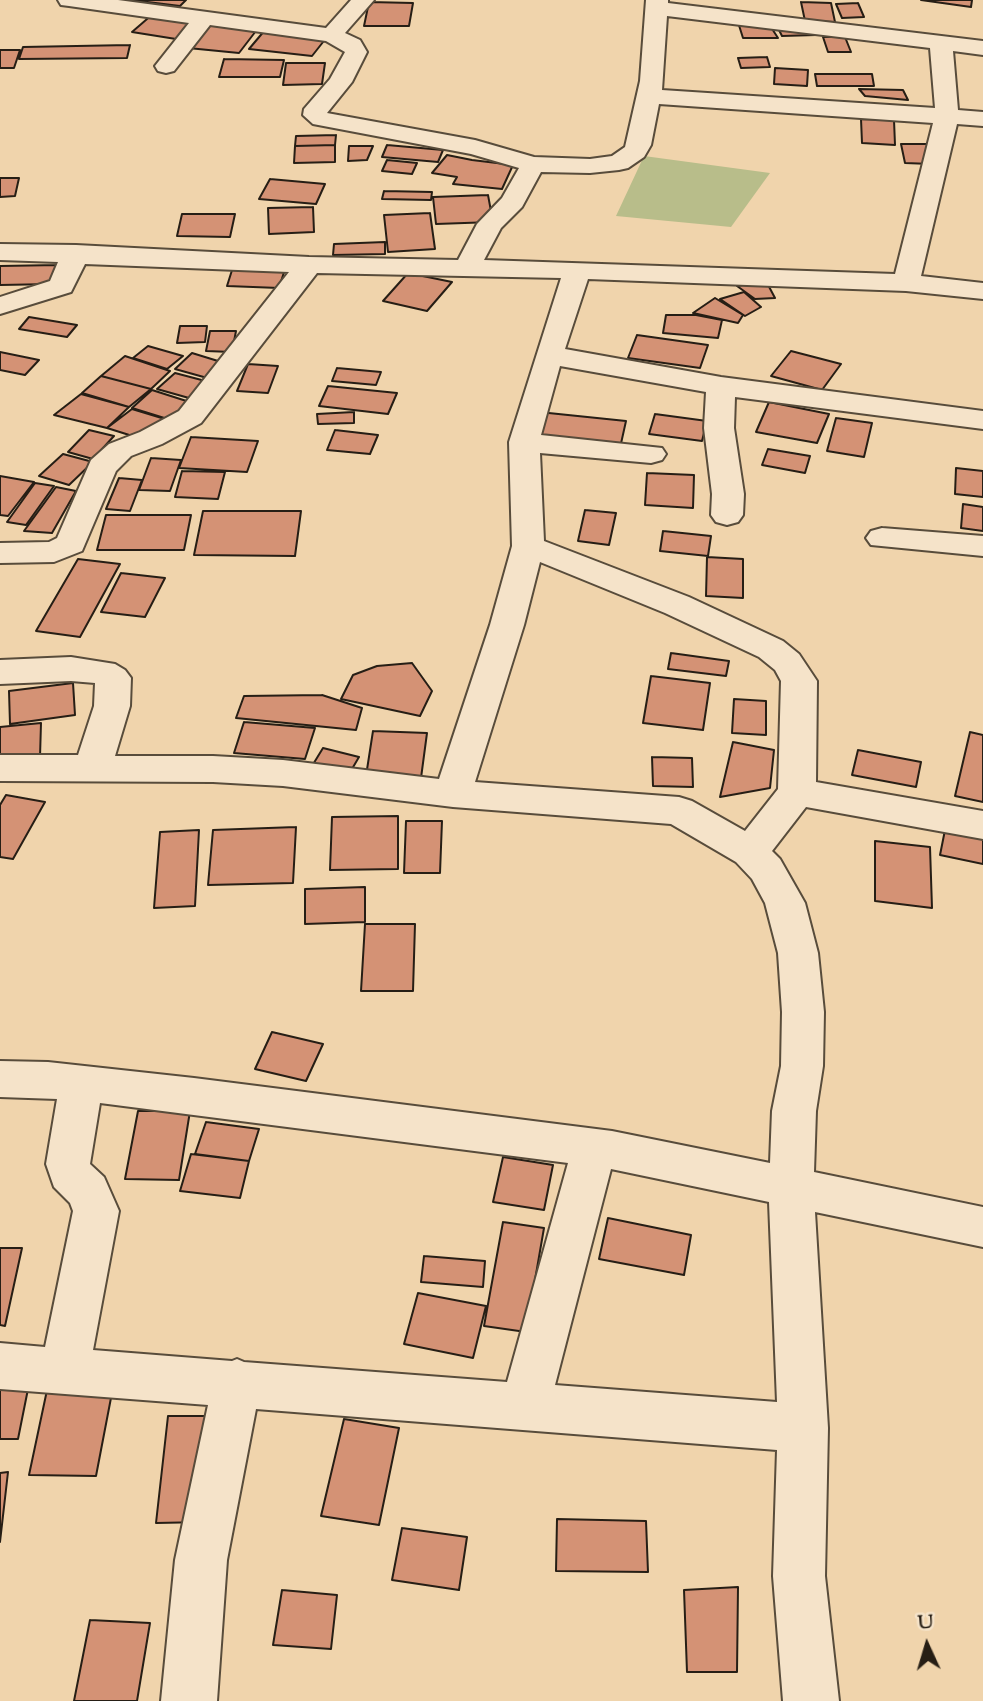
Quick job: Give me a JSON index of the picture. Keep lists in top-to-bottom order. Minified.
{"north":"top"}
